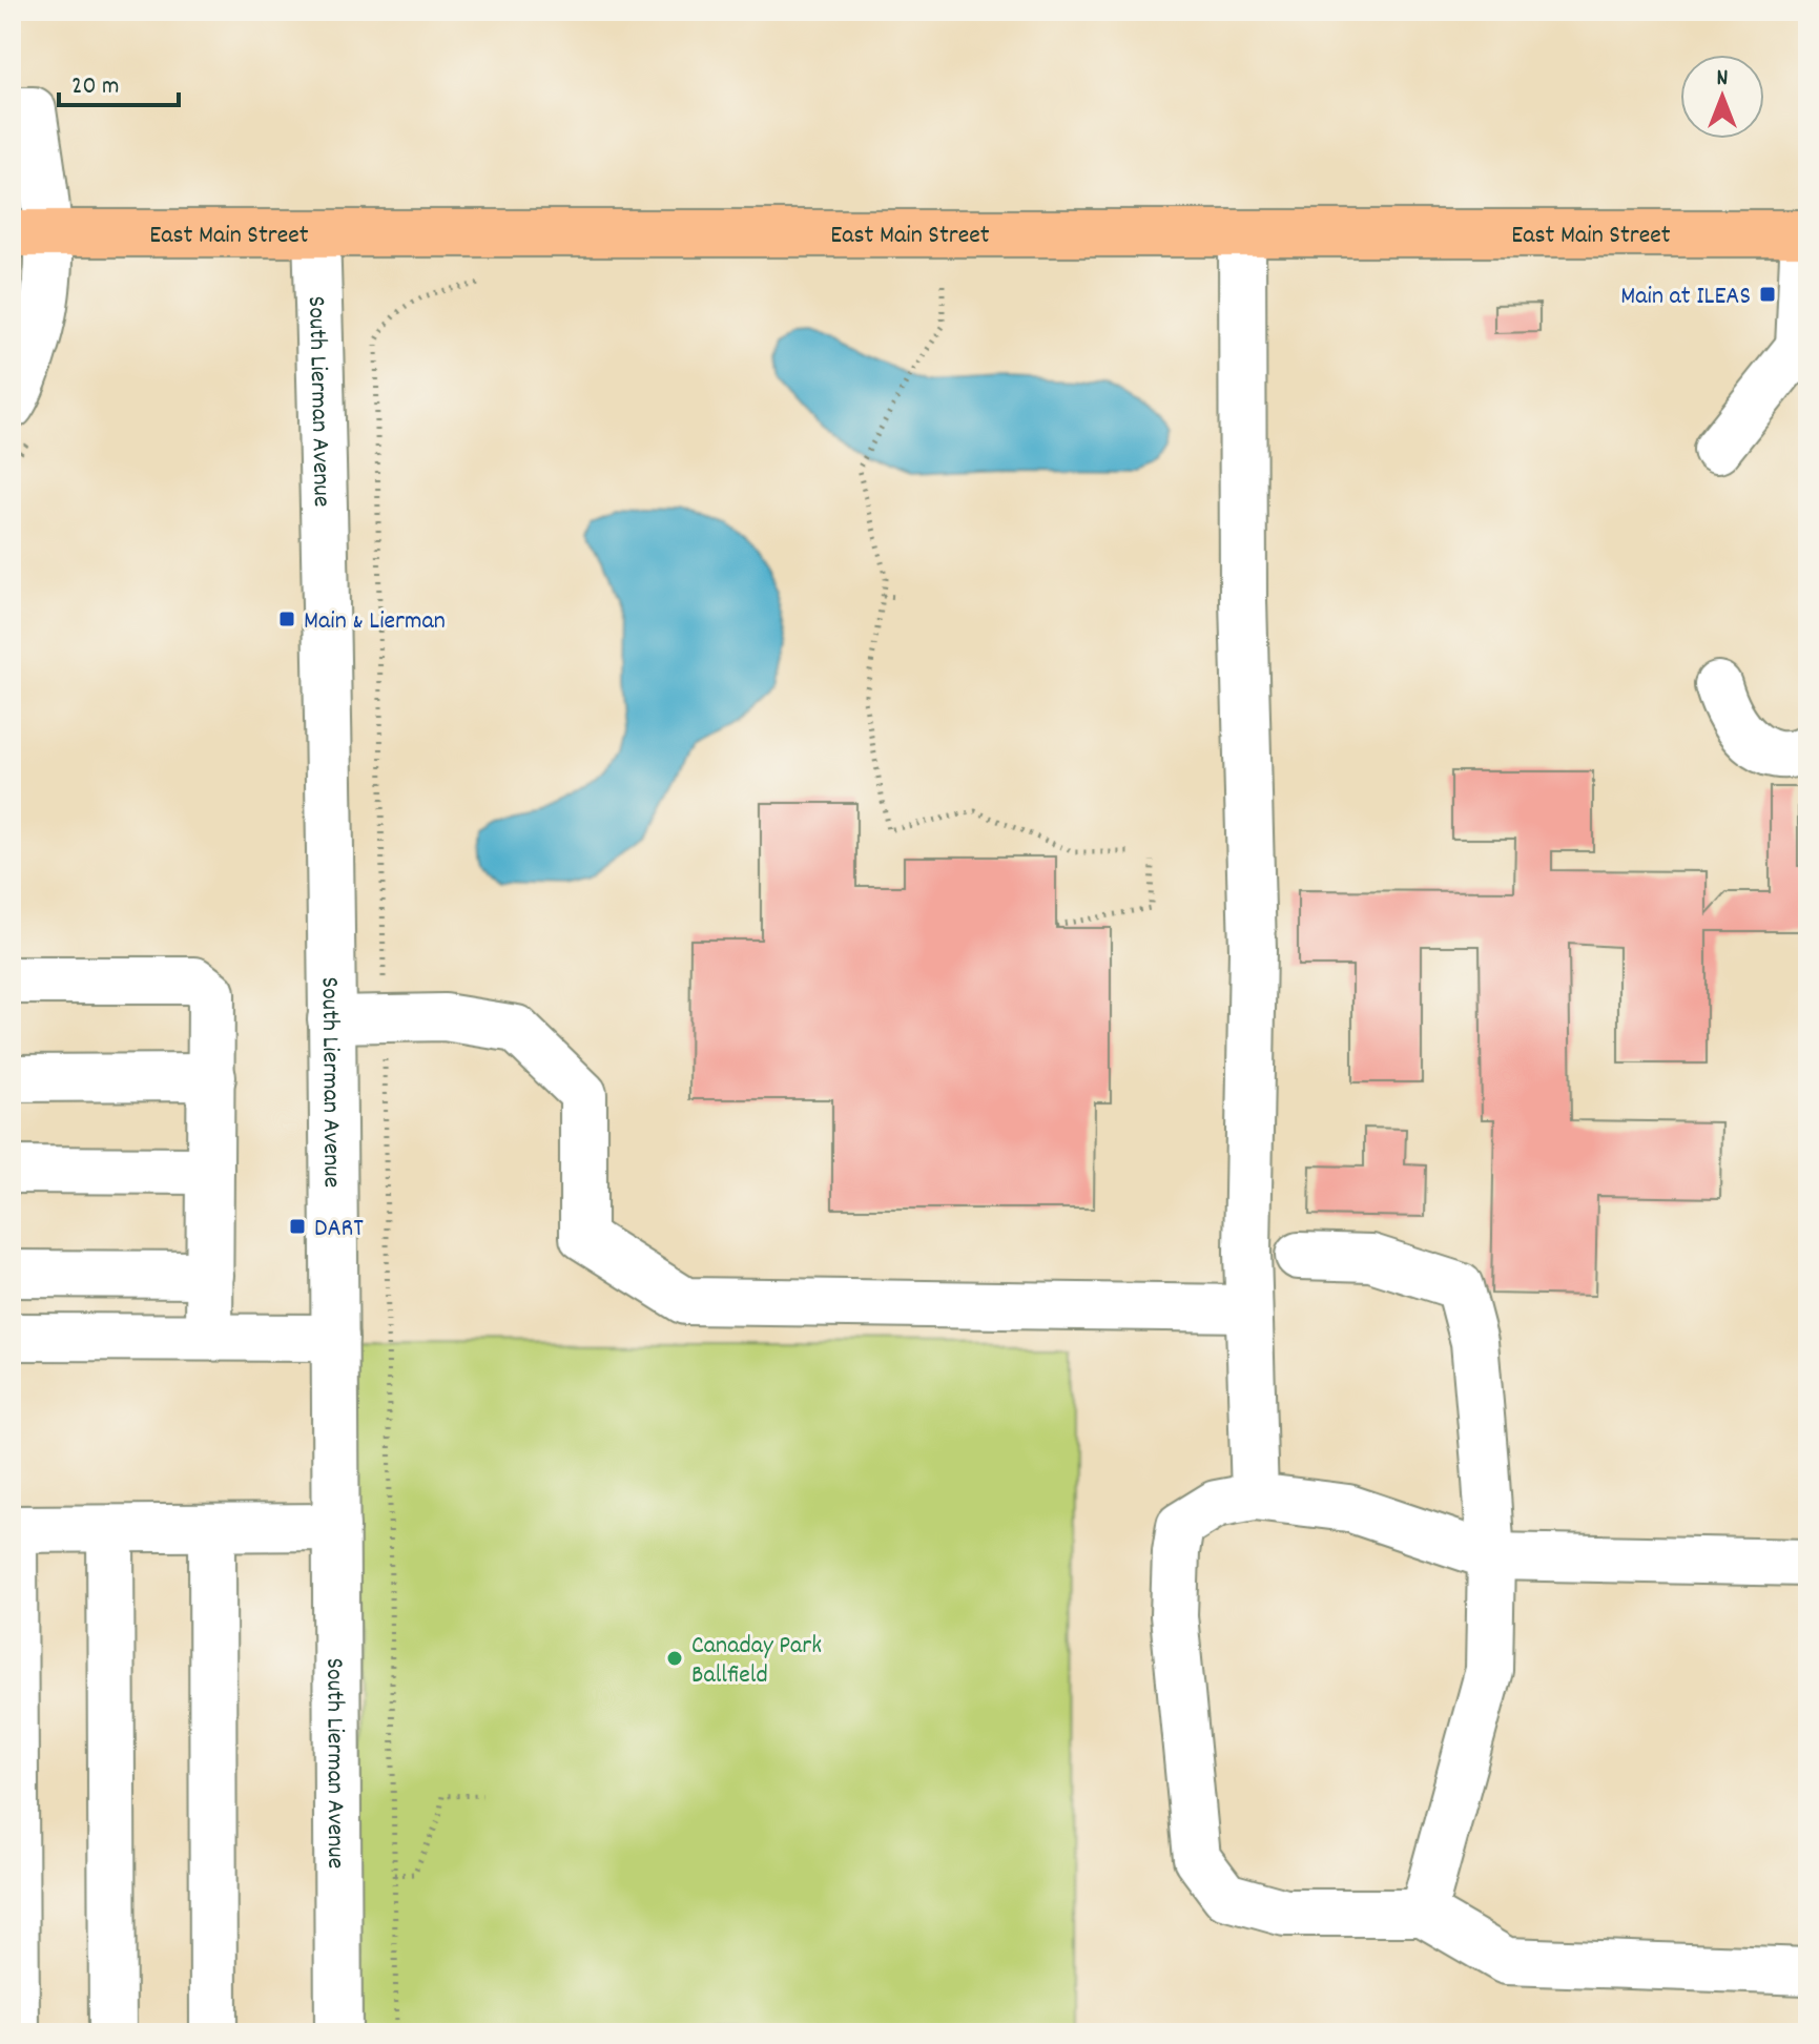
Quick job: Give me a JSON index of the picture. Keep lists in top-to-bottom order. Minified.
{"streets":{"main road":["East Main Street"],"street":["South Lierman Avenue"]},"crossings":[["East Main Street","South Lierman Avenue"]],"places":{"transit":["Main at ILEAS","Main & Lierman","DART"],"other":["Canaday Park Ballfield"]},"scale_bar":"20 m","north":"top"}
